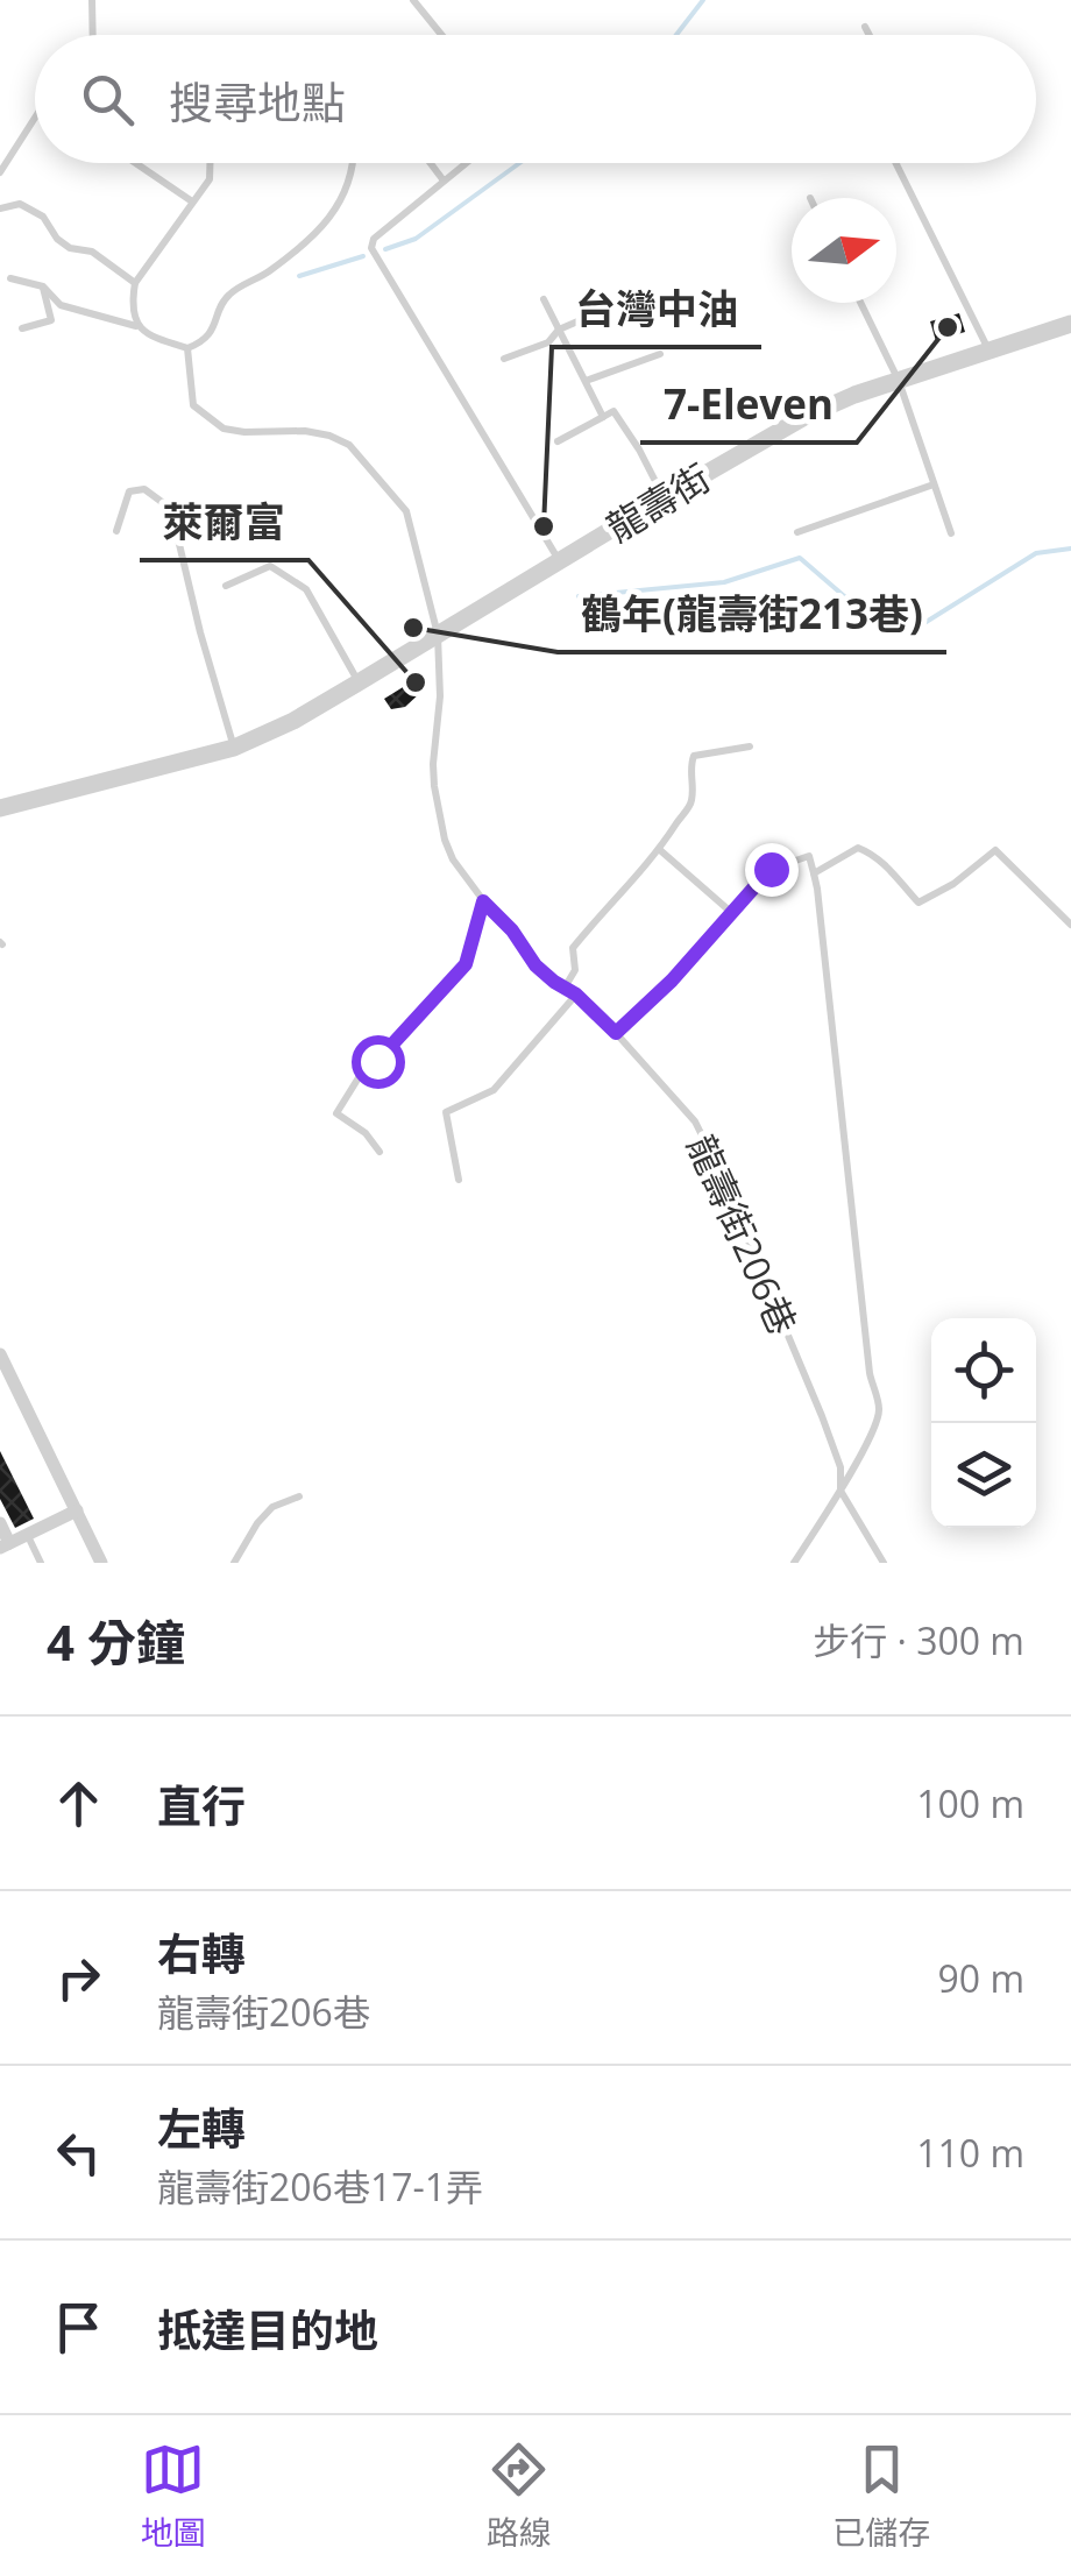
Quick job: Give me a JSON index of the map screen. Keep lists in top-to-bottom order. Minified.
{"streets":{"street":["龍壽街"],"lane":["龍壽街206巷"]},"crossings":[["龍壽街","龍壽街206巷"]],"places":["7-Eleven","台灣中油","鶴年(龍壽街213巷)","萊爾富"],"north":"right","page":{"search":"搜尋地點","heading":["4 分鐘","步行 · 300 m"],"list":[["直行","100 m"],["右轉","龍壽街206巷","90 m"],["左轉","龍壽街206巷17-1弄","110 m"],"抵達目的地"],"nav":["地圖","路線","已儲存"]}}
